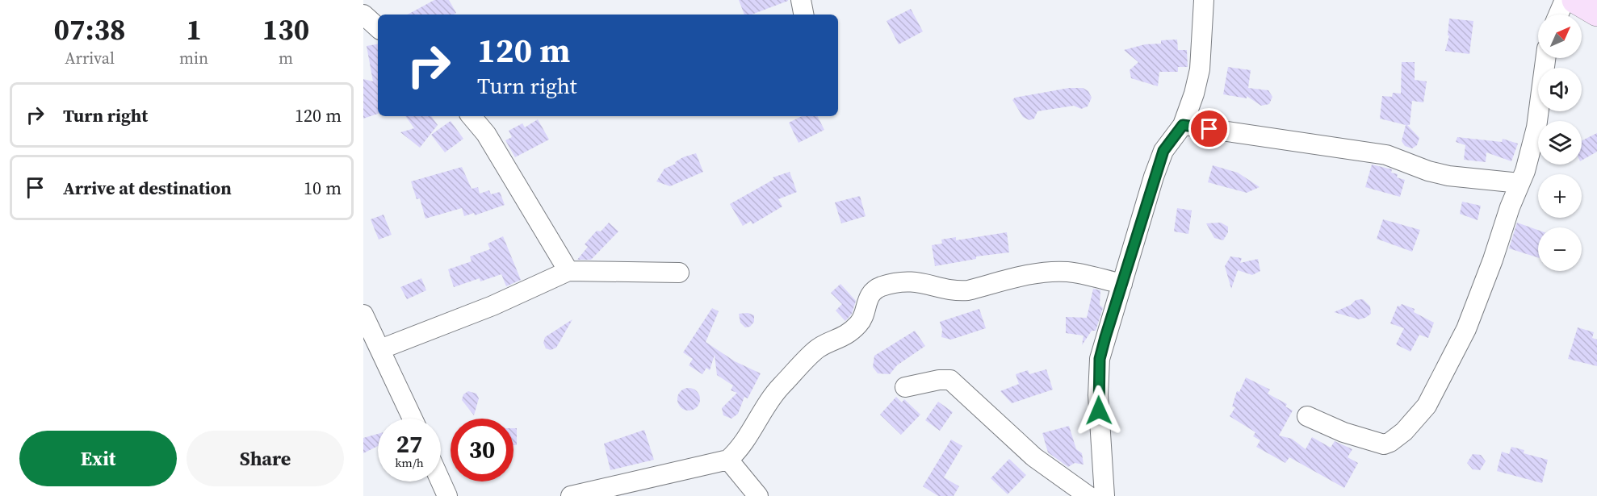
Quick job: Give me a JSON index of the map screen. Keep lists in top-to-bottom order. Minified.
{"north":"top right","page":{"eta":["07:38","Arrival","1","min","130","m"],"map_buttons":["+","−"],"turn":["120 m","Turn right"],"list":[{"name":"Turn right","value":"120 m"},{"name":"Arrive at destination","value":"10 m"}],"speed":"27 km/h","limit":"30","buttons":["Exit","Share"]}}
